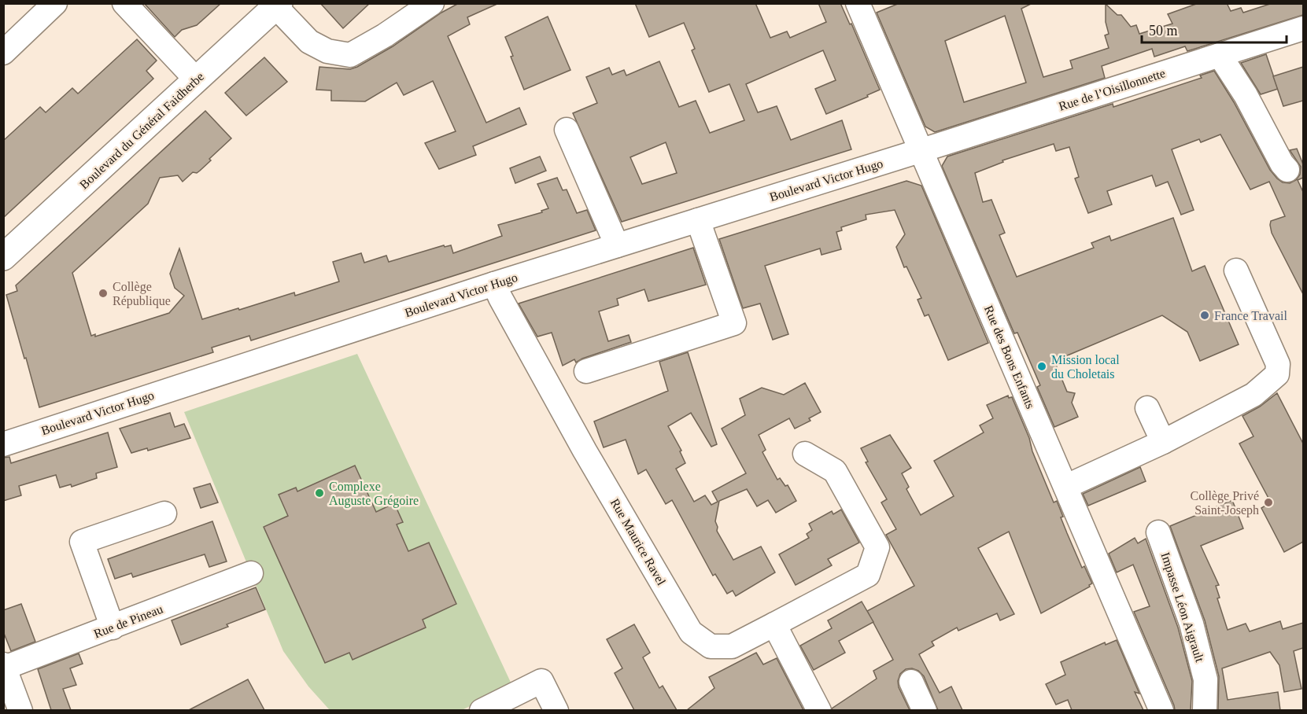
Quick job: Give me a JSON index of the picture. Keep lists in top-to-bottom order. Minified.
{"streets":{"main road":["Boulevard du Général Faidherbe"],"street":["Rue de l’Oisillonnette","Boulevard Victor Hugo","Rue des Bons Enfants","Rue Maurice Ravel","Impasse Léon Aigrault","Rue de Pineau"]},"crossings":[["Rue de l’Oisillonnette","Boulevard Victor Hugo"],["Rue de l’Oisillonnette","Rue des Bons Enfants"],["Boulevard Victor Hugo","Rue des Bons Enfants"],["Boulevard Victor Hugo","Rue Maurice Ravel"]],"places":["Collège République","France Travail","Mission local du Choletais","Complexe Auguste Grégoire","Collège Privé Saint-Joseph"],"scale_bar":"50 m"}
